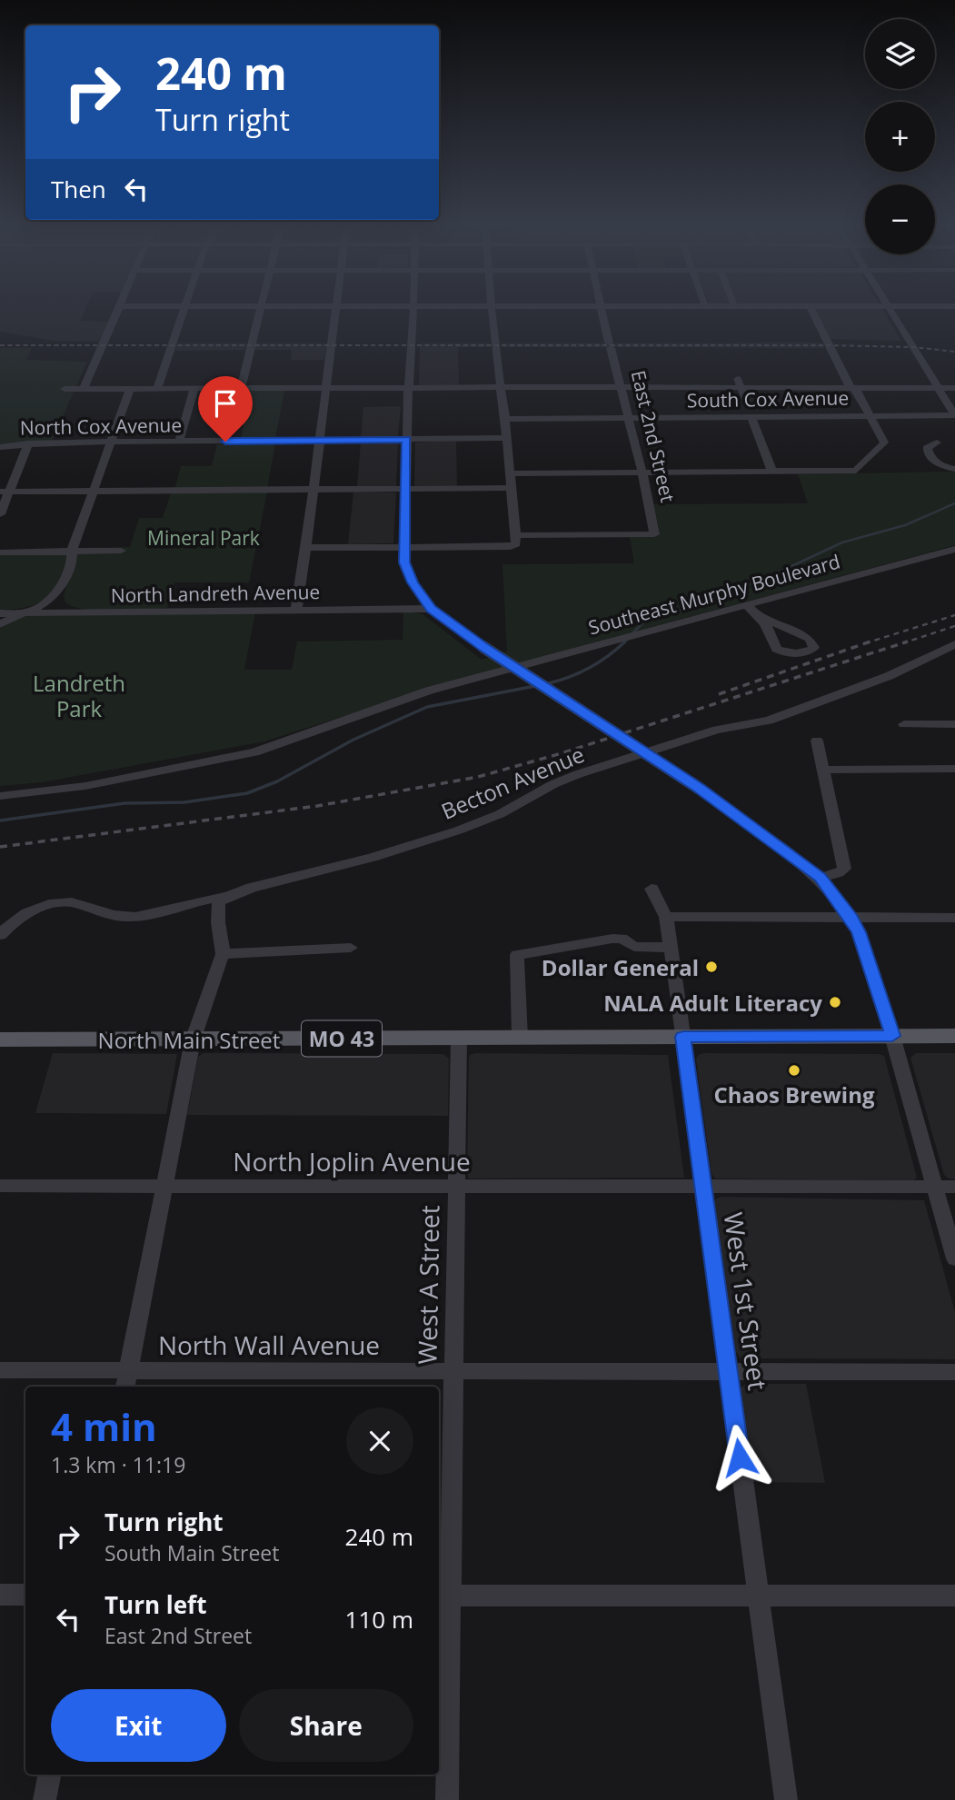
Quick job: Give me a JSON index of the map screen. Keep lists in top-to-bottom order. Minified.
{"streets":{"main road":["MO 43","North Main Street"],"street":["South Cox Avenue","North Cox Avenue","East 2nd Street","North Landreth Avenue","Southeast Murphy Boulevard","Becton Avenue","North Joplin Avenue","West A Street","West 1st Street","North Wall Avenue"]},"crossings":[["South Cox Avenue","East 2nd Street"],["MO 43","North Main Street"],["MO 43","West 1st Street"],["North Main Street","West A Street"],["North Main Street","West 1st Street"],["North Joplin Avenue","West A Street"],["North Joplin Avenue","West 1st Street"],["West A Street","North Wall Avenue"],["West 1st Street","North Wall Avenue"]],"parks":["Mineral Park","Landreth Park"],"places":["Dollar General","NALA Adult Literacy","Chaos Brewing"],"page":{"map_buttons":["+","−"],"turn":["240 m","Turn right"],"then":"Then","heading":["4 min","1.3 km · 11:19"],"list":[{"name":"Turn right","note":"South Main Street","value":"240 m"},{"name":"Turn left","note":"East 2nd Street","value":"110 m"}],"buttons":["Exit","Share"]}}
